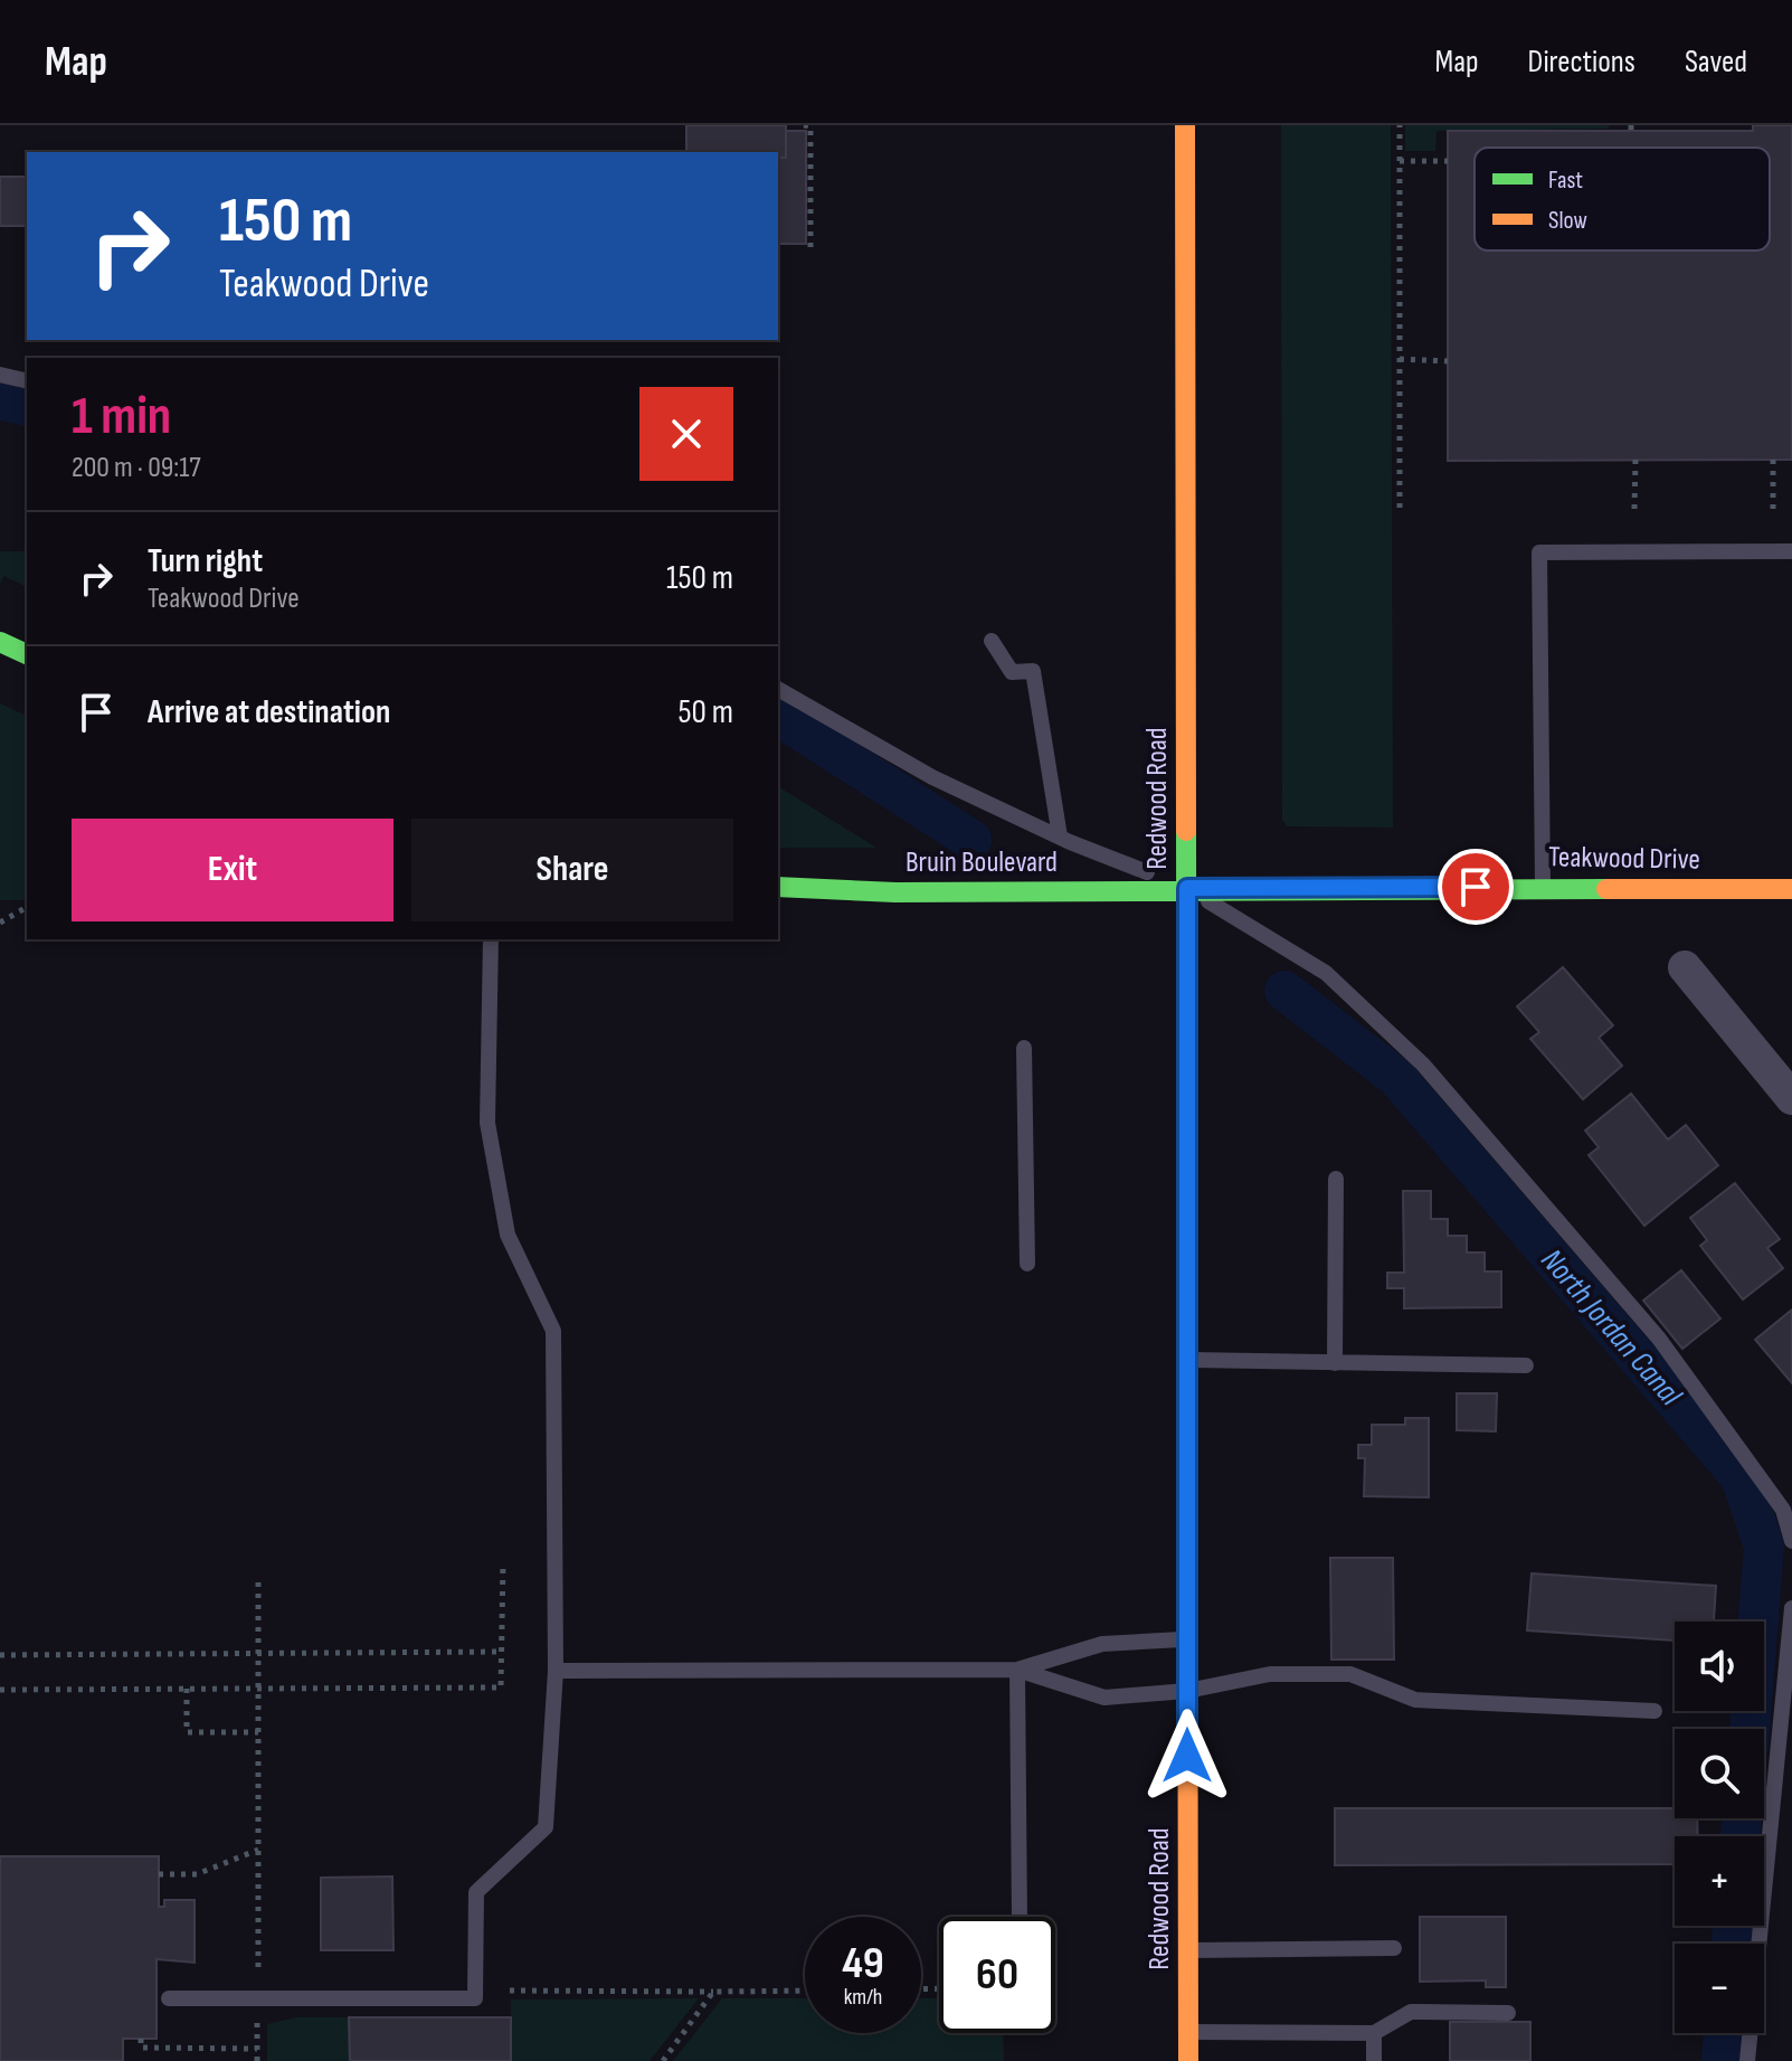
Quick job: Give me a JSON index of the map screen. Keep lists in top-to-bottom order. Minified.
{"streets":{"main road":["Redwood Road","Teakwood Drive","Bruin Boulevard"]},"crossings":[["Redwood Road","Teakwood Drive"],["Redwood Road","Bruin Boulevard"],["Teakwood Drive","Bruin Boulevard"]],"water":["North Jordan Canal"],"legend":["Fast","Slow"],"page":{"header":"Map","nav":["Map","Directions","Saved"],"turn":["150 m","Teakwood Drive"],"heading":["1 min","200 m · 09:17"],"list":[{"name":"Turn right","note":"Teakwood Drive","value":"150 m"},{"name":"Arrive at destination","value":"50 m"}],"buttons":["Exit","Share"],"map_buttons":["+","−"],"speed":"49 km/h","limit":"60"}}
